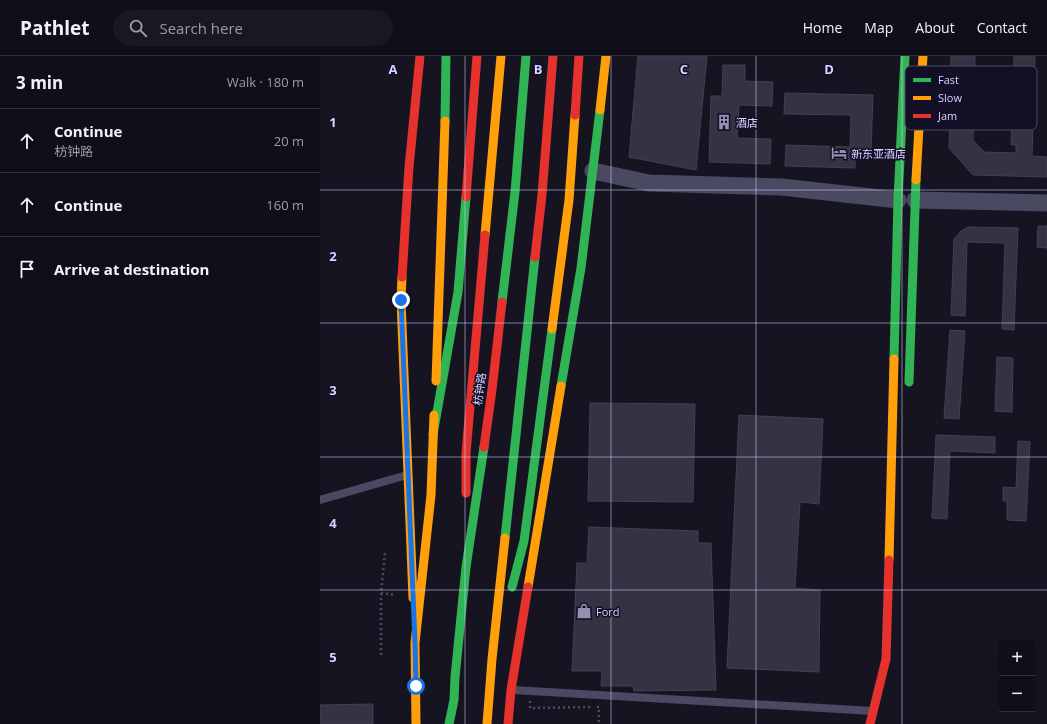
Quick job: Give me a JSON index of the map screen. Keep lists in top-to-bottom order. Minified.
{"streets":{"main road":["枋钟路"]},"places":{"building":["酒店"],"hotel":["新东亚酒店"],"shop":["Ford"]},"legend":["Fast","Slow","Jam"],"page":{"header":"Pathlet","search":"Search here","nav":["Home","Map","About","Contact"],"heading":["3 min","Walk · 180 m"],"list":[["Continue","枋钟路","20 m"],["Continue","160 m"],"Arrive at destination"],"map_buttons":["+","−"]},"grid":{"columns":["A","B","C","D"],"rows":["1","2","3","4","5"]}}
